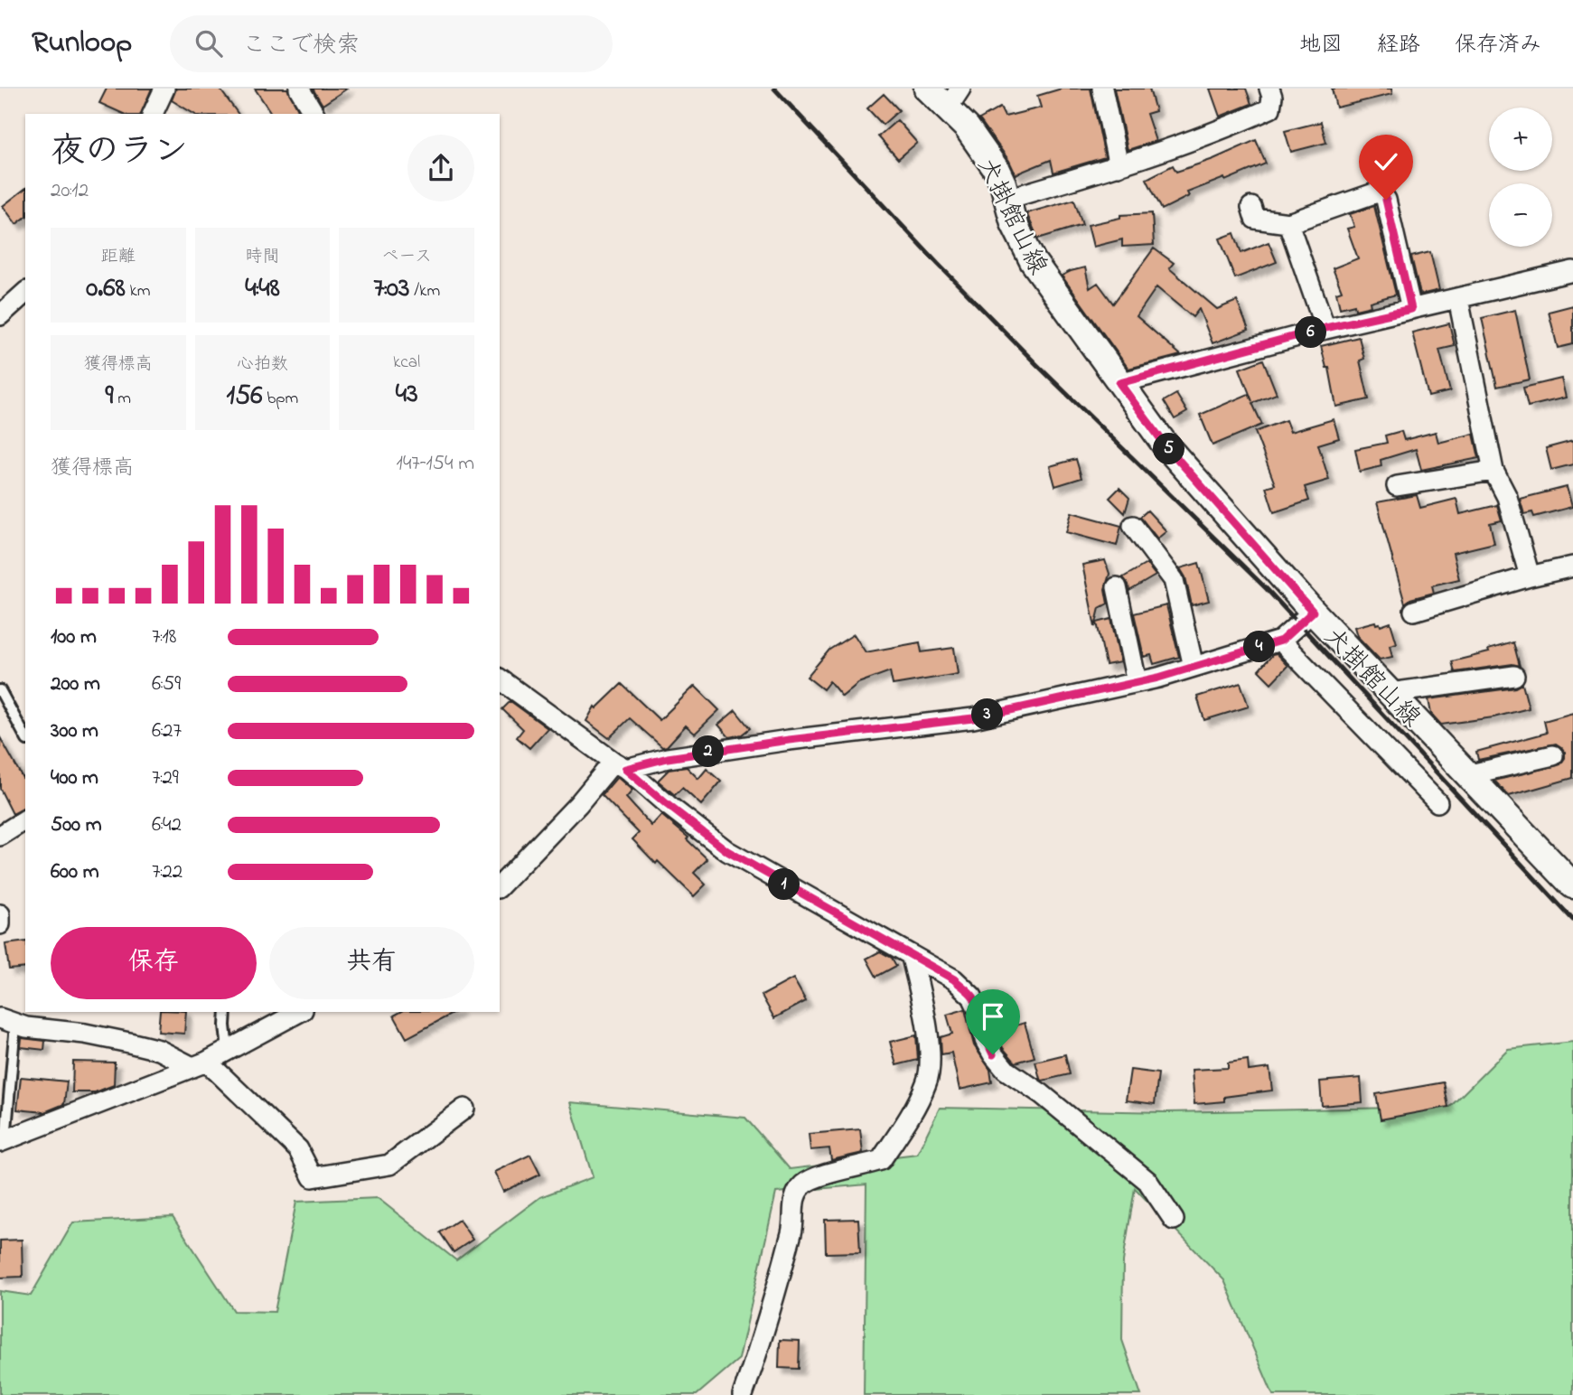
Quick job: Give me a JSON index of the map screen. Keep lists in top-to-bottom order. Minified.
{"streets":{"main road":["犬掛館山線"]},"page":{"header":"Runloop","search":"ここで検索","nav":["地図","経路","保存済み"],"map_buttons":["+","−"],"heading":["夜のラン","20:12"],"stats":[["距離","0.68 km"],["時間","4:48"],["ペース","7:03 /km"],["獲得標高","9 m"],["心拍数","156 bpm"],["kcal","43"]],"pins":["6","5","4","3","2","1"],"chart":["獲得標高","147–154 m"],"list":[{"name":"100 m","note":"7:18"},{"name":"200 m","note":"6:59"},{"name":"300 m","note":"6:27"},{"name":"400 m","note":"7:29"},{"name":"500 m","note":"6:42"},{"name":"600 m","note":"7:22"}],"buttons":["保存","共有"]}}
